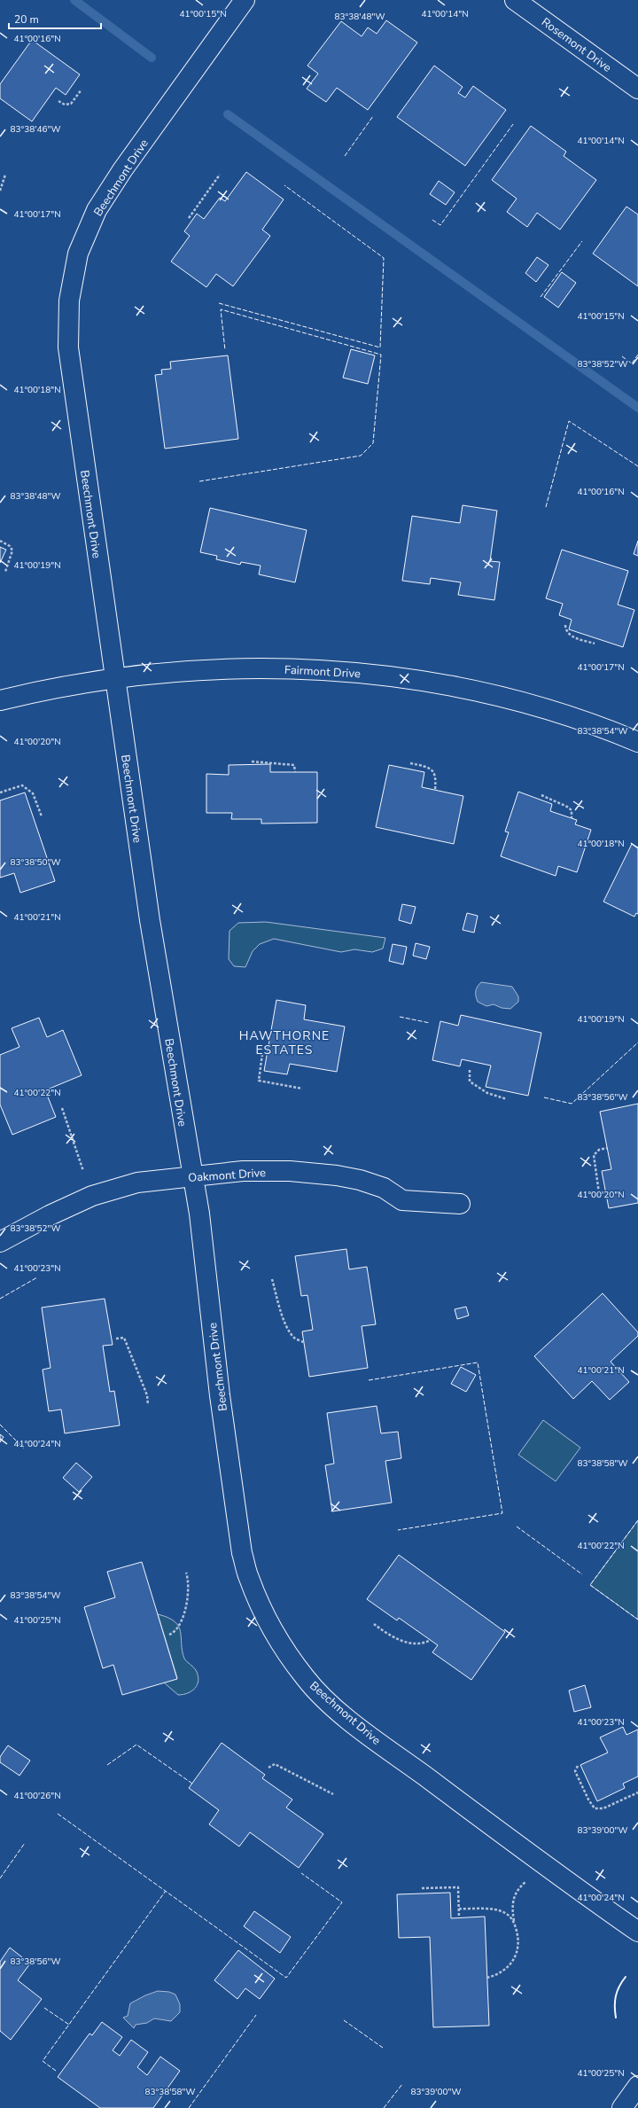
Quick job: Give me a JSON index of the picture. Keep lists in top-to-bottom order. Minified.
{"streets":{"street":["Rosemont Drive","Beechmont Drive","Fairmont Drive","Oakmont Drive"]},"crossings":[["Beechmont Drive","Fairmont Drive"],["Beechmont Drive","Oakmont Drive"]],"districts":["HAWTHORNE ESTATES"],"scale_bar":"20 m","coordinates":["41°00'15\"N","41°00'14\"N","83°38'48\"W","41°00'16\"N","83°38'46\"W","41°00'17\"N","83°38'52\"W","41°00'18\"N","41°00'19\"N","83°38'54\"W","41°00'20\"N","83°38'50\"W","41°00'21\"N","41°00'22\"N","83°38'56\"W","41°00'23\"N","41°00'24\"N","83°38'58\"W","41°00'25\"N","41°00'26\"N","83°39'00\"W"]}
